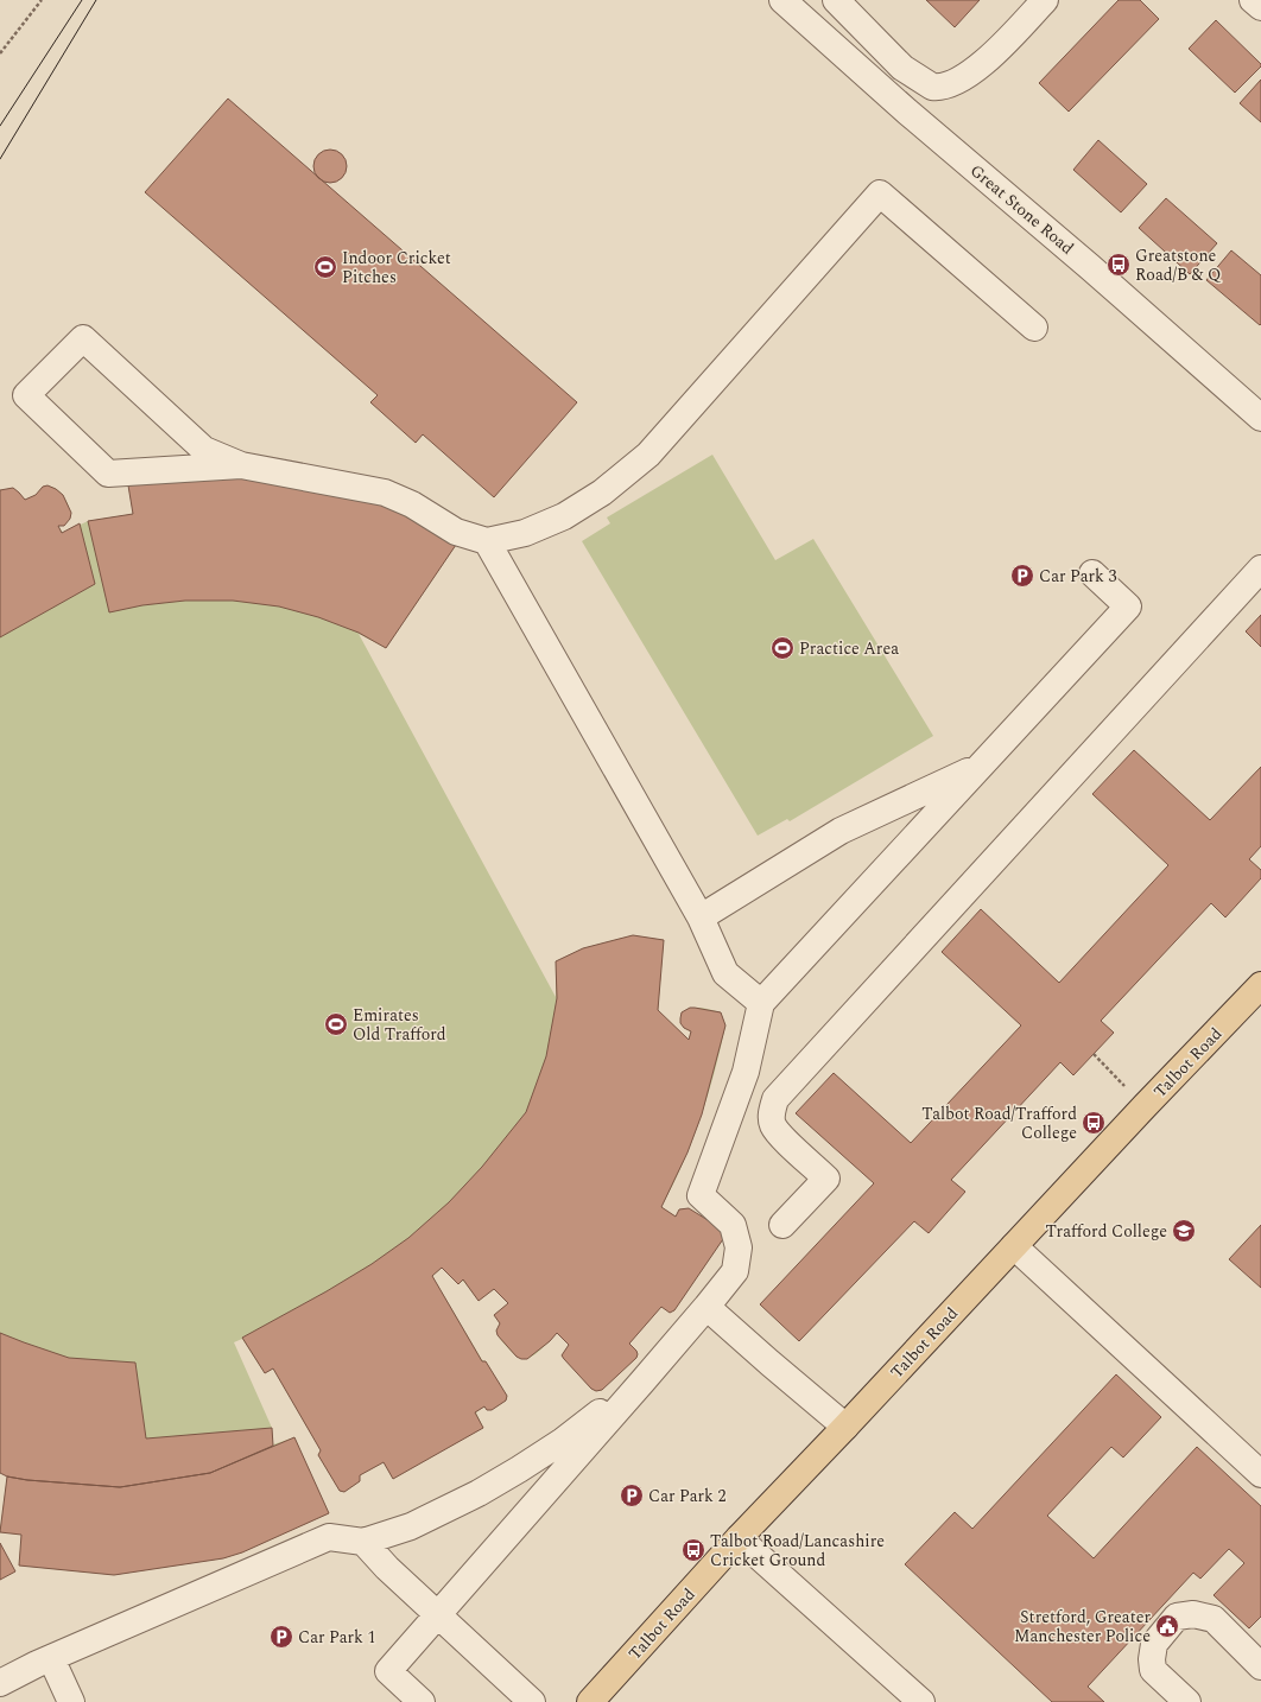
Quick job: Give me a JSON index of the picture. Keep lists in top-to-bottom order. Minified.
{"streets":{"main road":["Talbot Road"],"street":["Great Stone Road"]},"places":{"bus stop":["Greatstone Road/B & Q","Talbot Road/Trafford College","Talbot Road/Lancashire Cricket Ground"],"sports":["Indoor Cricket Pitches","Practice Area","Emirates Old Trafford"],"parking":["Car Park 3","Car Park 2","Car Park 1"],"school or university":["Trafford College"],"public building":["Stretford, Greater Manchester Police"]}}
